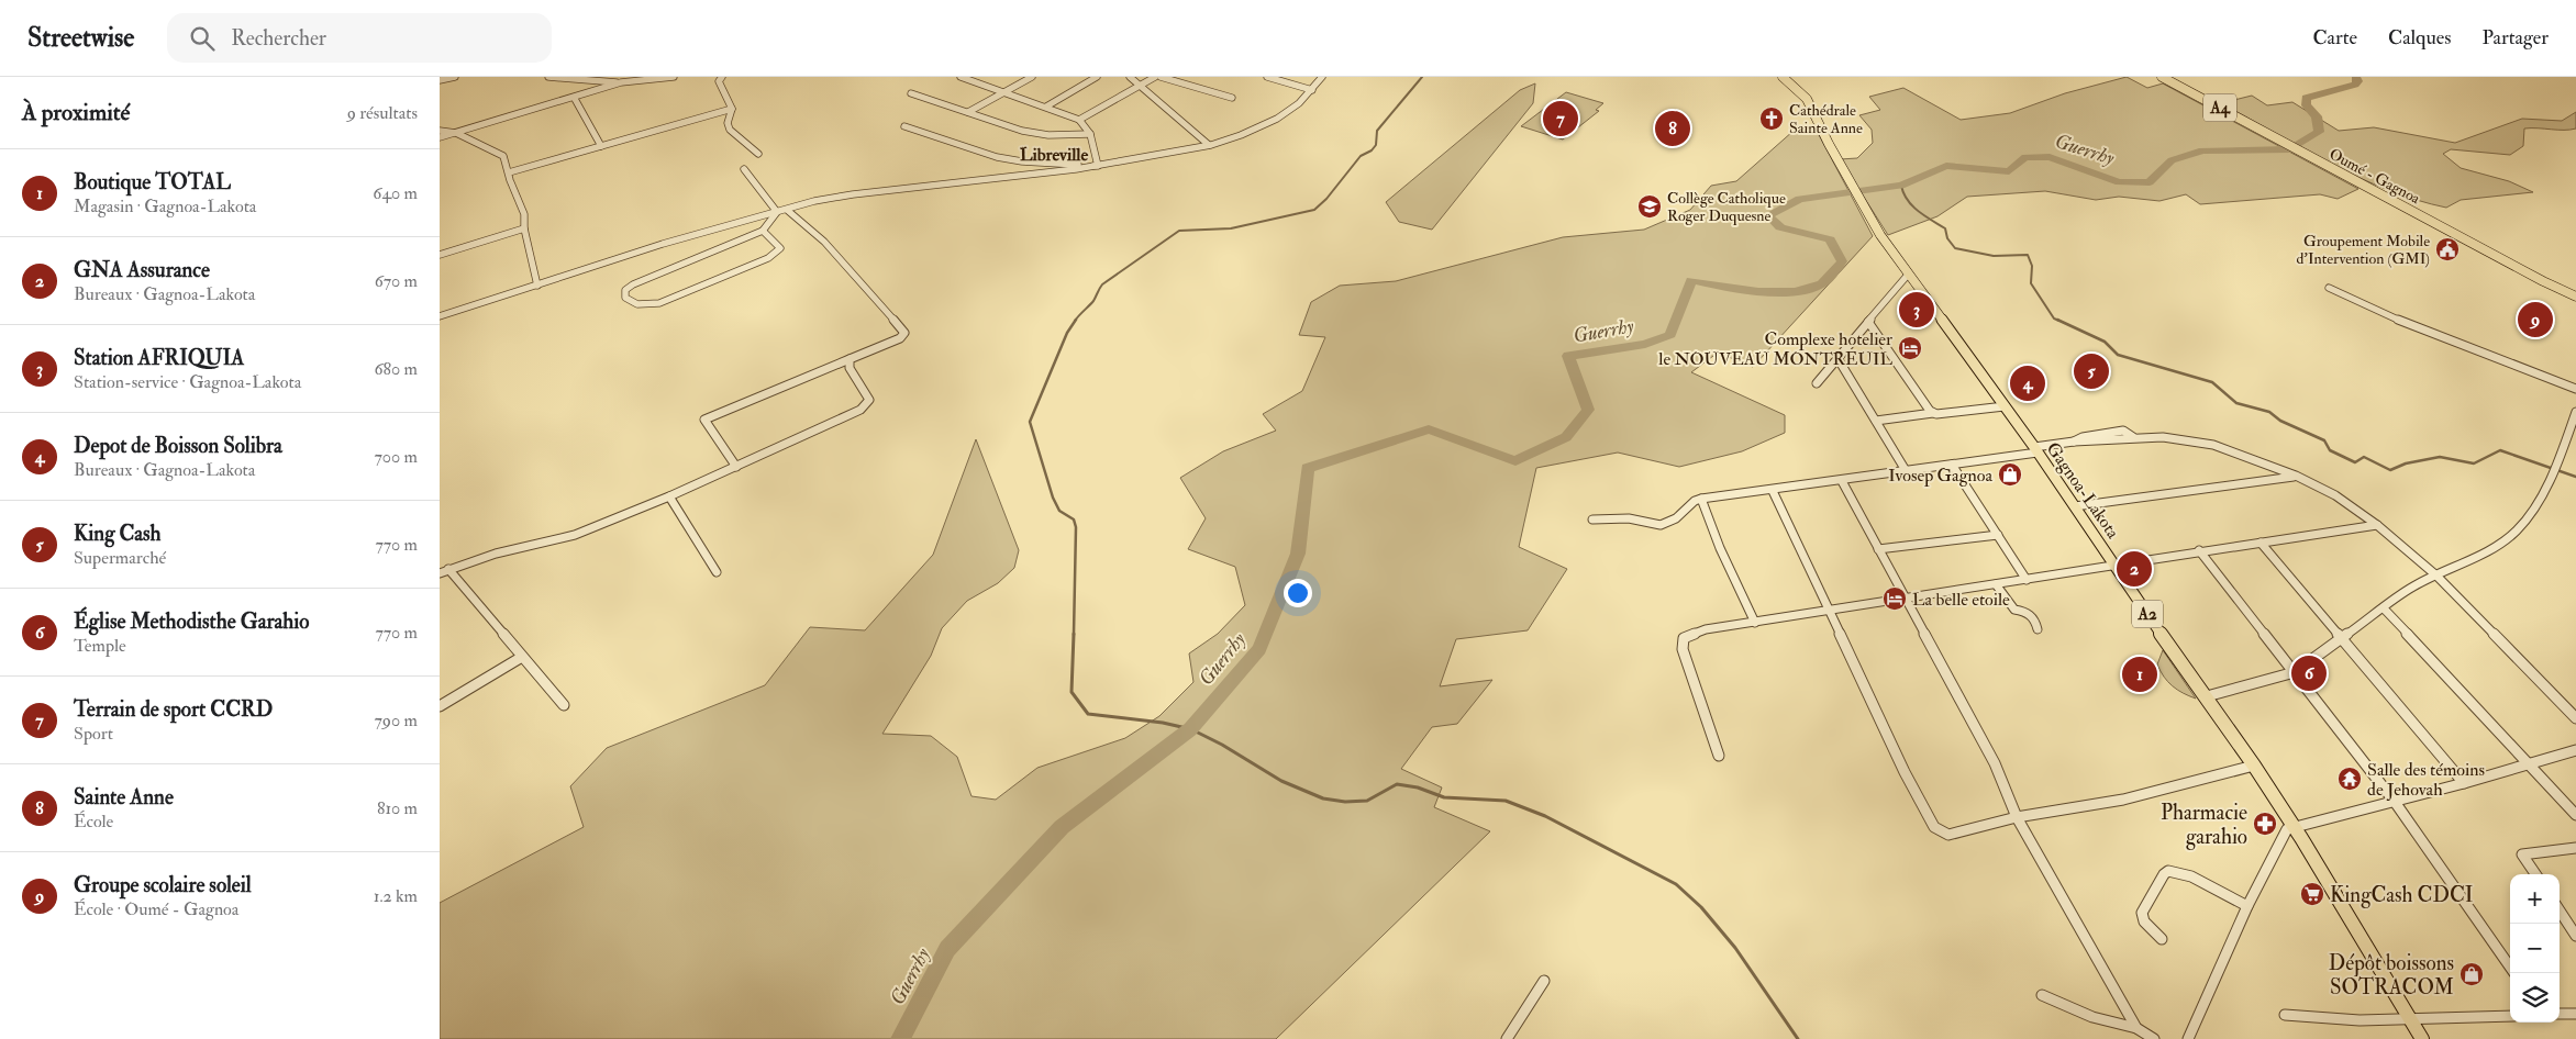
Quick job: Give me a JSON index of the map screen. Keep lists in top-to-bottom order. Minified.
{"streets":{"main road":["A4","Oumé - Gagnoa","Gagnoa-Lakota","A2"]},"districts":["Libreville"],"water":["Guerrhy"],"places":{"church":["Cathédrale Sainte Anne"],"school or university":["Collège Catholique Roger Duquesne"],"public building":["Groupement Mobile d'Intervention (GMI)"],"hotel":["Complexe hotelier le NOUVEAU MONTREUIL","La belle etoile"],"shop":["Ivosep Gagnoa","Dépôt boissons SOTRACOM"],"temple":["Salle des témoins de Jehovah"],"pharmacy":["Pharmacie garahio"],"supermarket":["KingCash CDCI"]},"page":{"header":"Streetwise","search":"Rechercher","nav":["Carte","Calques","Partager"],"heading":["À proximité","9 résultats"],"pins":["7","8","3","9","5","4","2","6","1"],"list":[{"mark":"1","name":"Boutique TOTAL","note":"Magasin · Gagnoa-Lakota","value":"640 m"},{"mark":"2","name":"GNA Assurance","note":"Bureaux · Gagnoa-Lakota","value":"670 m"},{"mark":"3","name":"Station AFRIQUIA","note":"Station-service · Gagnoa-Lakota","value":"680 m"},{"mark":"4","name":"Depot de Boisson Solibra","note":"Bureaux · Gagnoa-Lakota","value":"700 m"},{"mark":"5","name":"King Cash","note":"Supermarché","value":"770 m"},{"mark":"6","name":"Église Methodisthe Garahio","note":"Temple","value":"770 m"},{"mark":"7","name":"Terrain de sport CCRD","note":"Sport","value":"790 m"},{"mark":"8","name":"Sainte Anne","note":"École","value":"810 m"},{"mark":"9","name":"Groupe scolaire soleil","note":"École · Oumé - Gagnoa","value":"1.2 km"}],"map_buttons":["+","−"]}}
